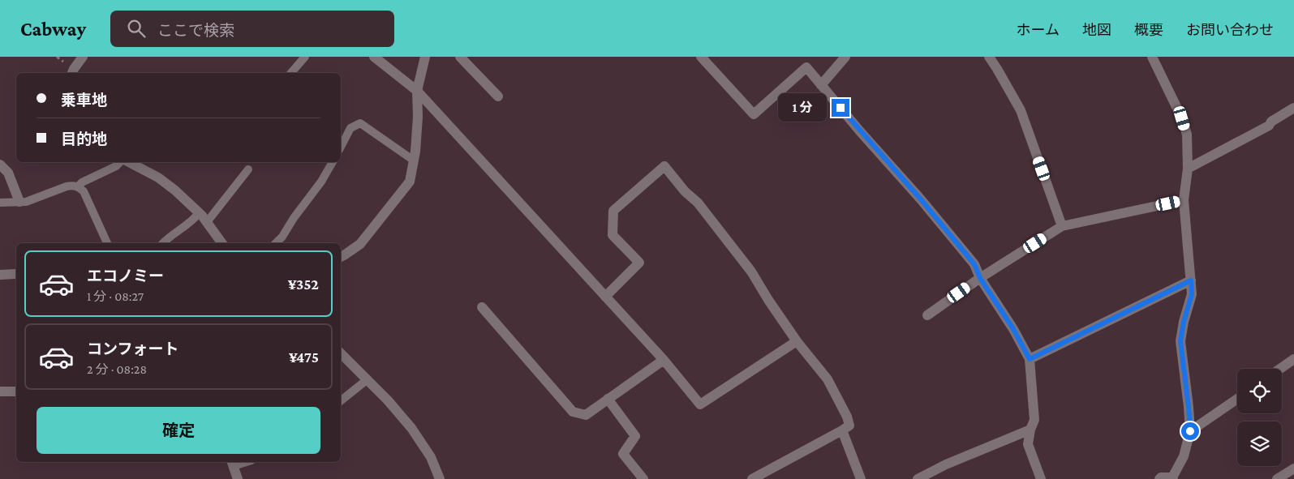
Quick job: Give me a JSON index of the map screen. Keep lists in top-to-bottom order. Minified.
{"page":{"header":"Cabway","search":"ここで検索","nav":["ホーム","地図","概要","お問い合わせ"],"banner":["乗車地","目的地"],"bubble":"1 分","list":[{"name":"エコノミー","note":"1 分 · 08:27","value":"¥352"},{"name":"コンフォート","note":"2 分 · 08:28","value":"¥475"}],"buttons":"確定"}}
